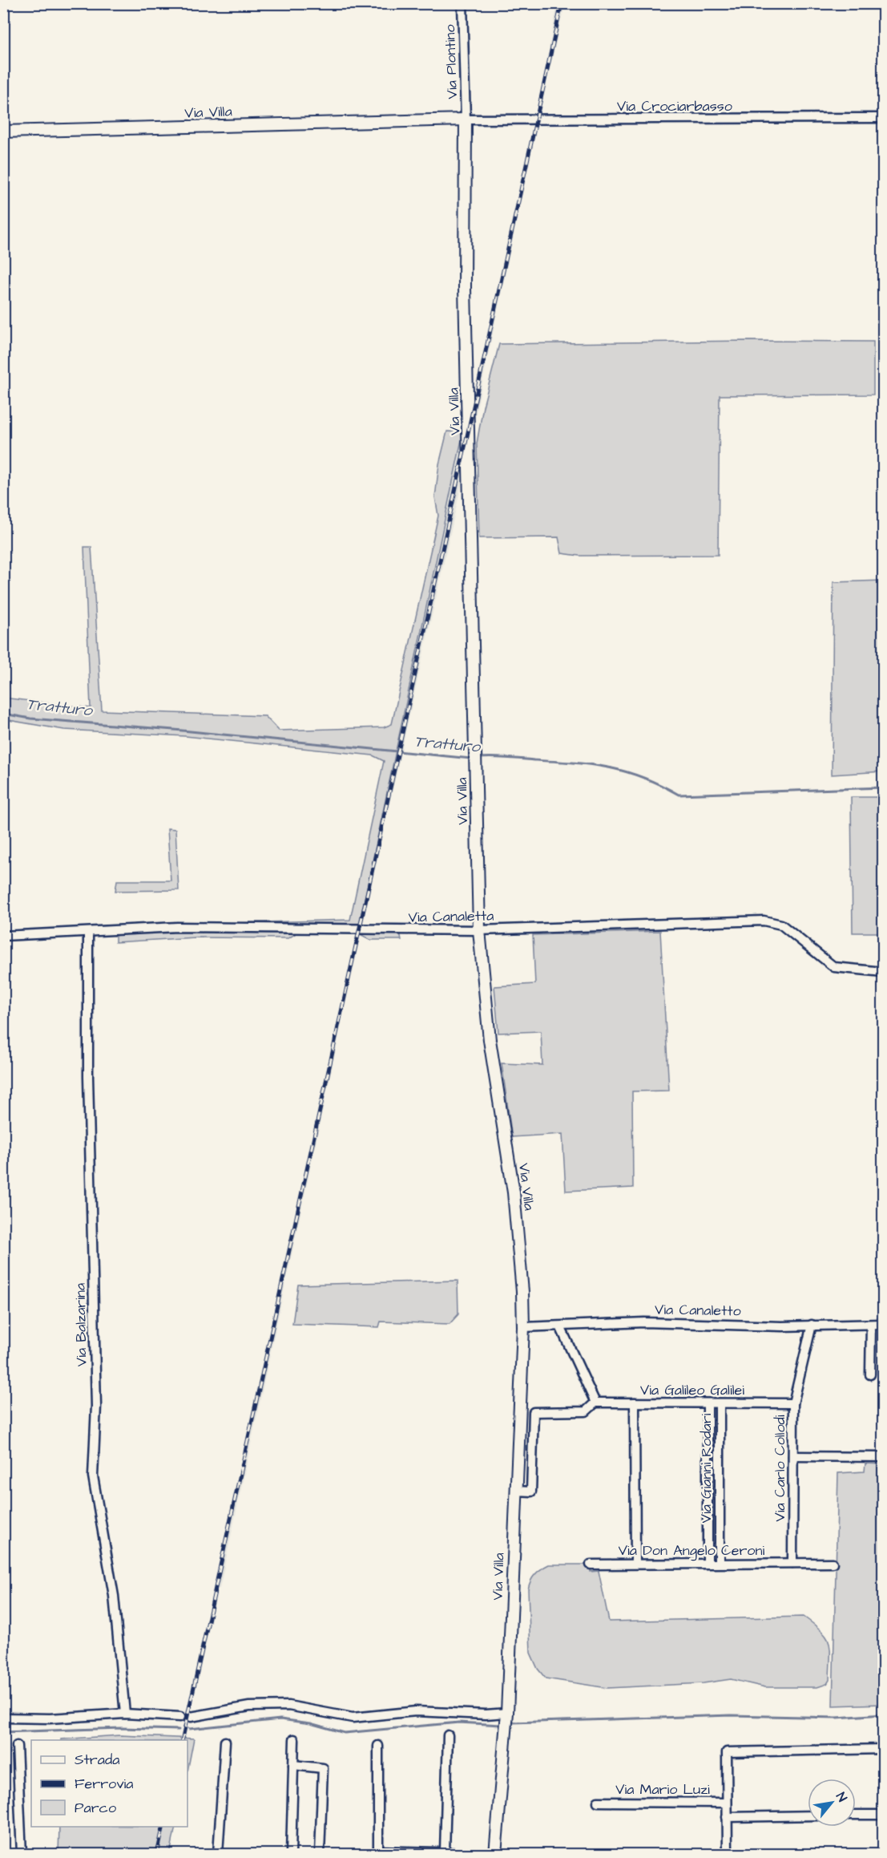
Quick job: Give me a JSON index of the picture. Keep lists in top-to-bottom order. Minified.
{"streets":{"street":["Via Plontino","Via Crociarbasso","Via Villa","Via Canaletta","Via Canaletto","Via Balzarina","Via Galileo Galilei","Via Gianni Rodari","Via Carlo Collodi","Via Don Angelo Ceroni","Via Mario Luzi"]},"crossings":[["Via Plontino","Via Crociarbasso"],["Via Plontino","Via Villa"],["Via Crociarbasso","Via Villa"],["Via Villa","Via Canaletta"],["Via Villa","Via Canaletto"],["Via Canaletta","Via Balzarina"],["Via Galileo Galilei","Via Gianni Rodari"],["Via Galileo Galilei","Via Carlo Collodi"],["Via Gianni Rodari","Via Don Angelo Ceroni"],["Via Carlo Collodi","Via Don Angelo Ceroni"]],"water":["Tratturo"],"legend":["Strada","Ferrovia","Parco"],"north":"top right"}
